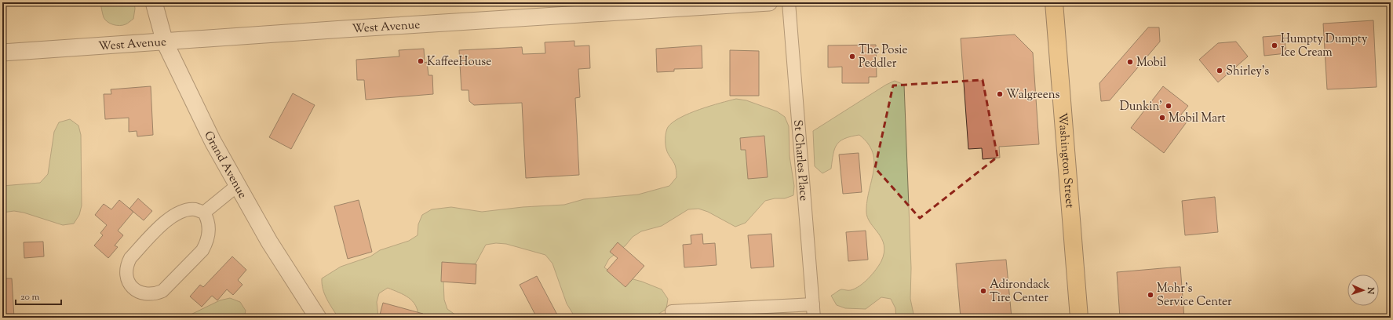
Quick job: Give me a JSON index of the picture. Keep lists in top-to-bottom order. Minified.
{"streets":{"highway":["Washington Street"],"street":["West Avenue","St Charles Place","Grand Avenue"]},"crossings":[["West Avenue","Grand Avenue"]],"places":["Humpty Dumpty Ice Cream","The Posie Peddler","KaffeeHouse","Mobil","Shirley's","Walgreens","Dunkin'","Mobil Mart","Adirondack Tire Center","Mohr's Service Center"],"scale_bar":"20 m","north":"right"}
